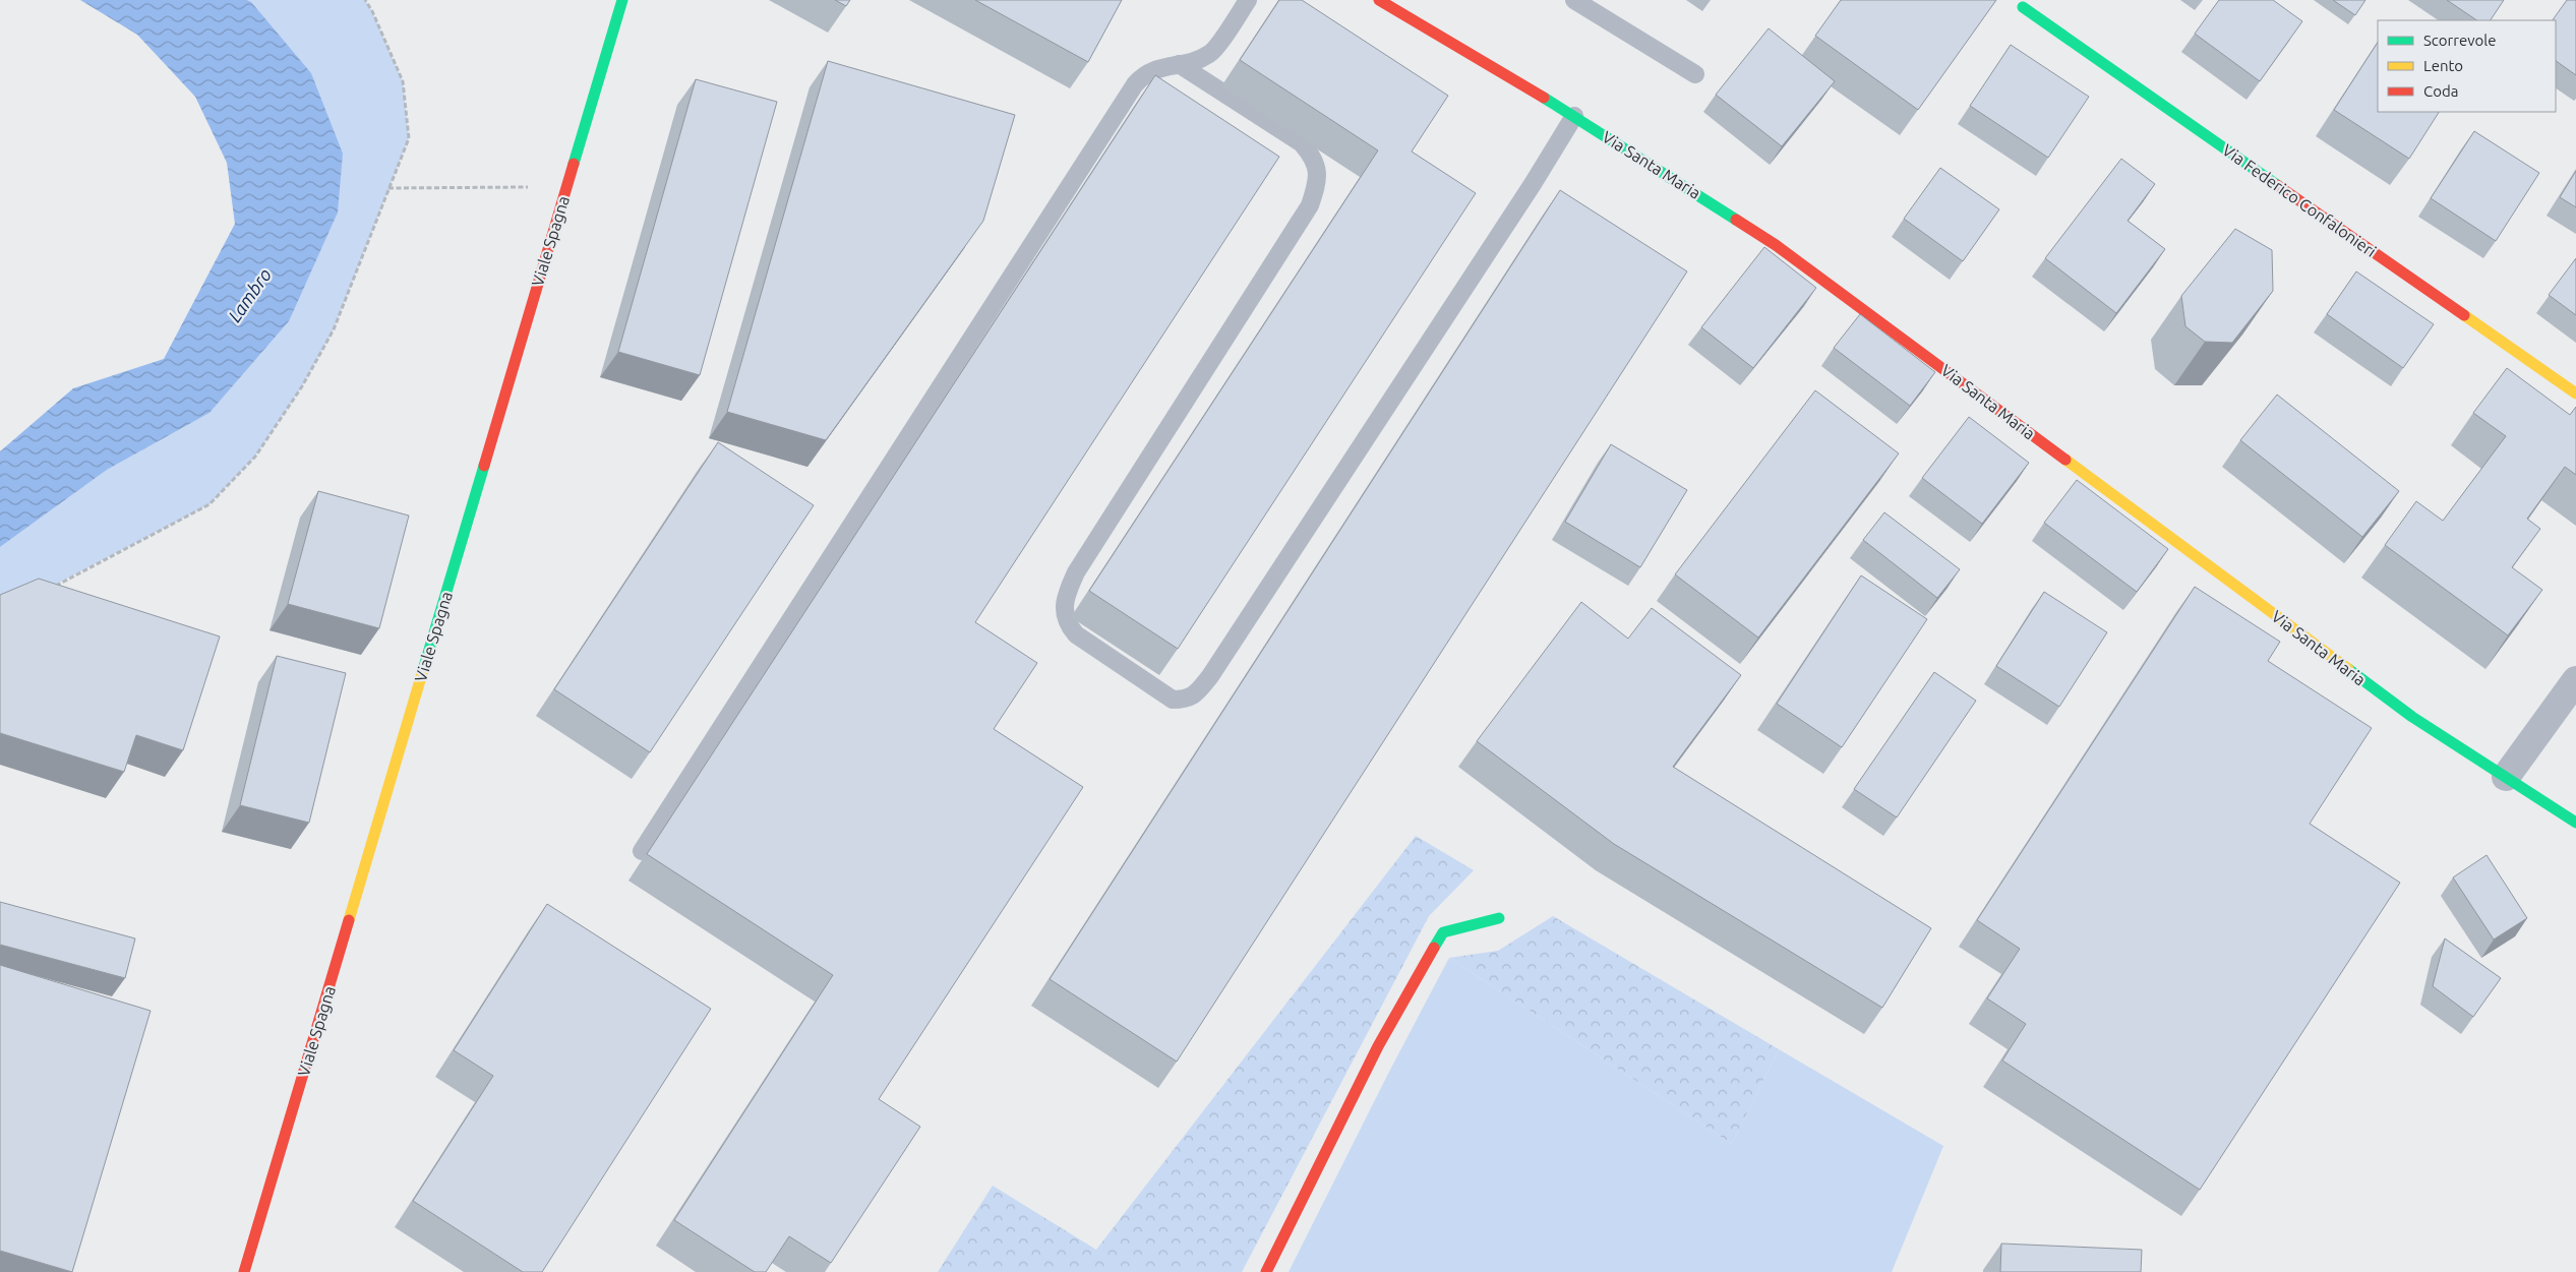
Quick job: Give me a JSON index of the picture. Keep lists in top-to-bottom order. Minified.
{"streets":{"street":["Via Santa Maria","Via Federico Confalonieri","Viale Spagna"]},"water":["Lambro"],"legend":["Scorrevole","Lento","Coda"]}
